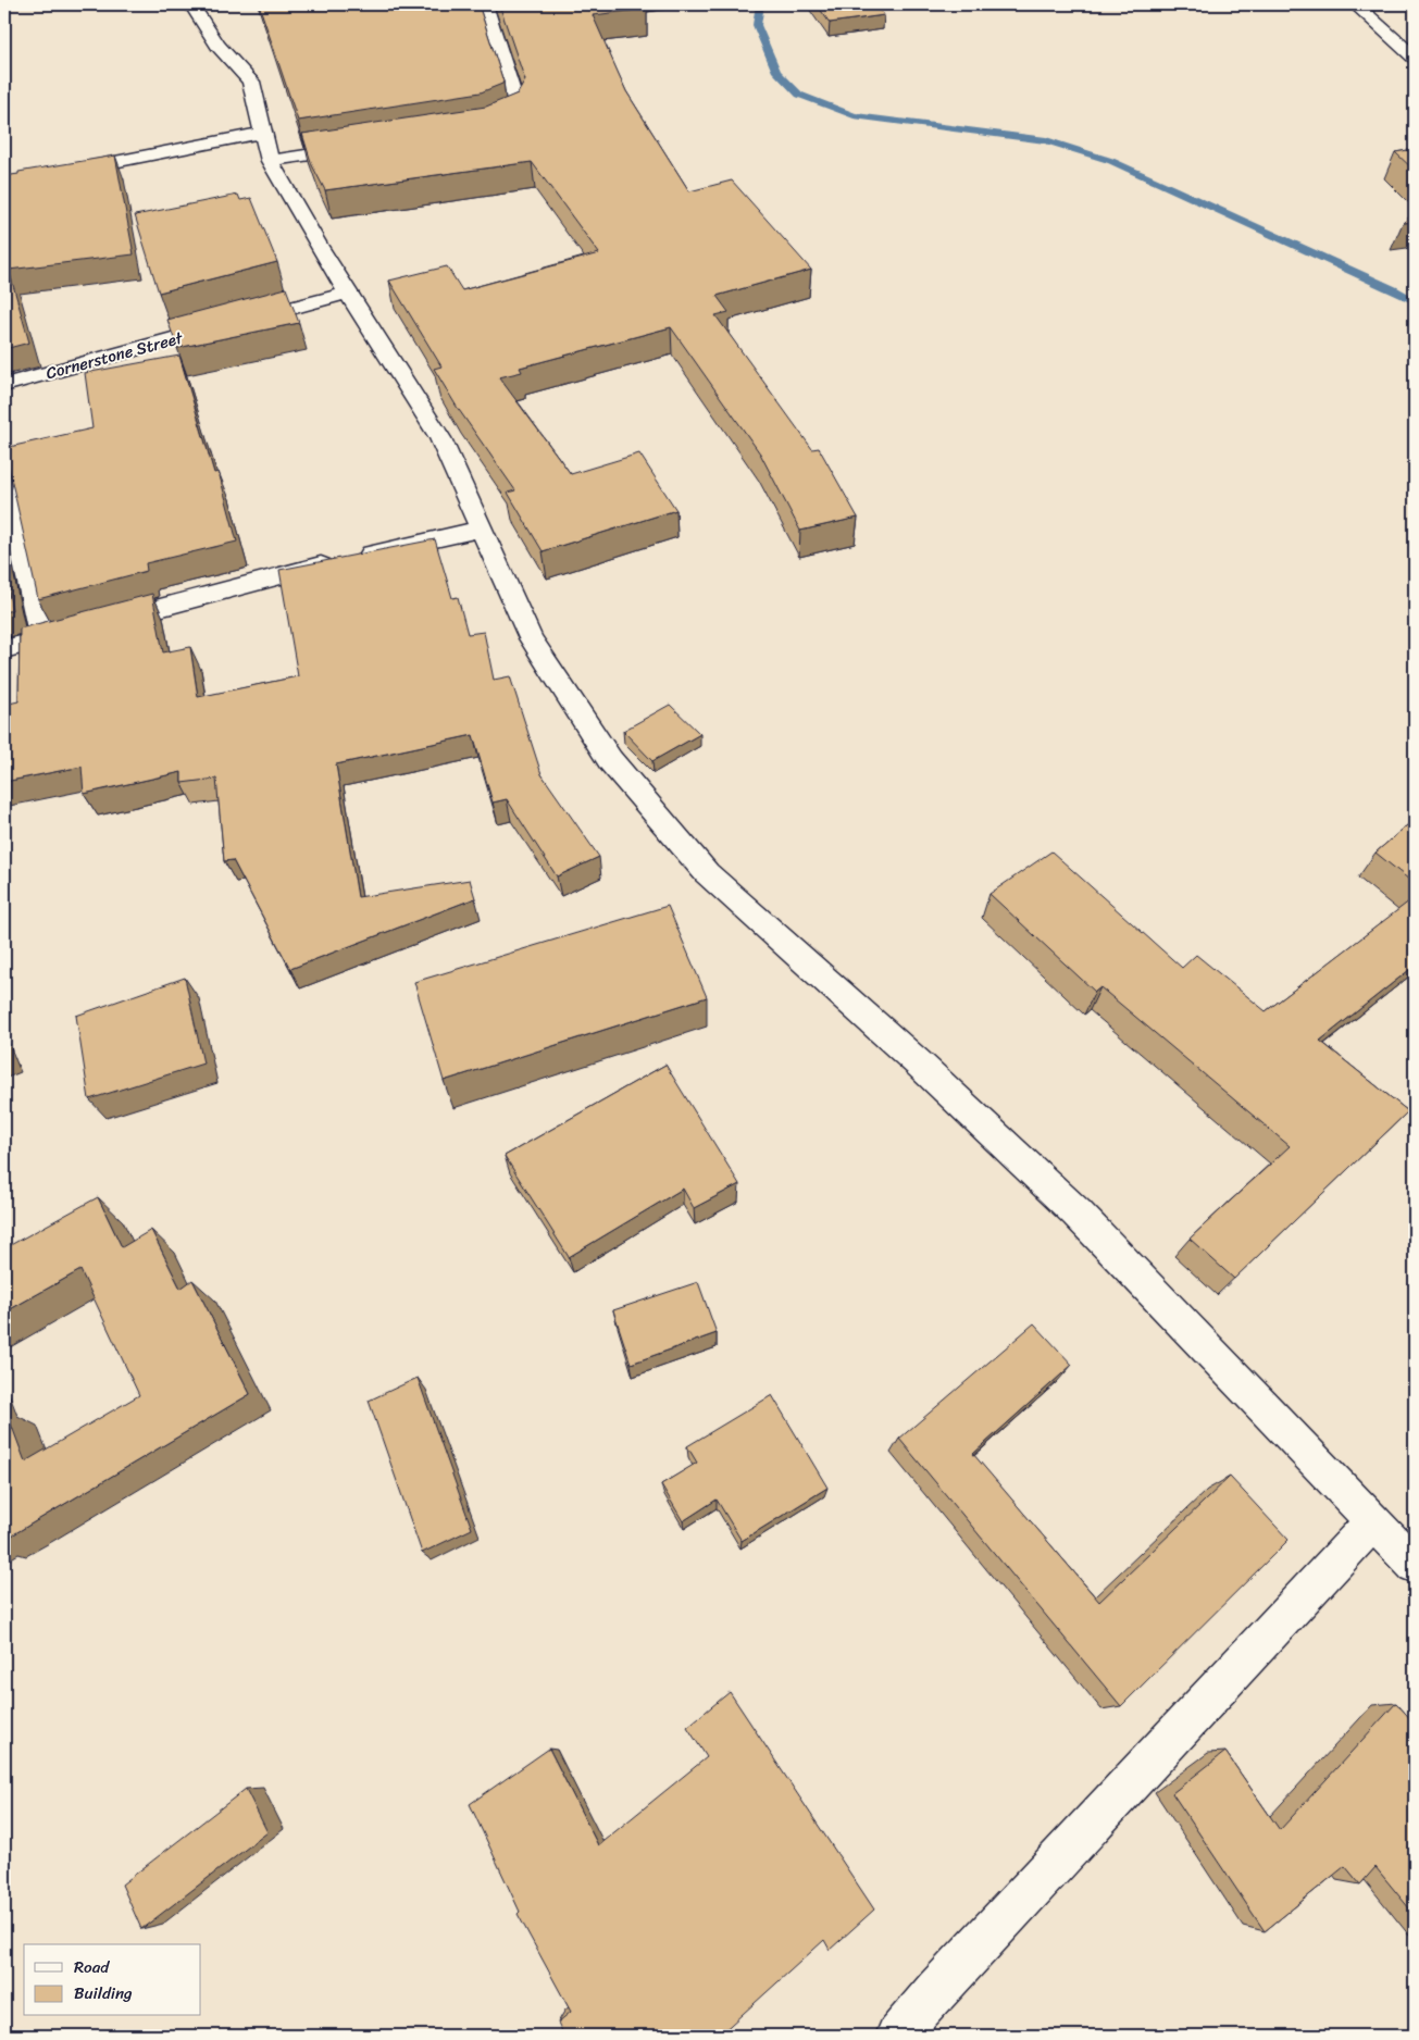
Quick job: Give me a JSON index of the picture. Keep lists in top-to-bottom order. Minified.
{"streets":{"street":["Cornerstone Street"]},"legend":["Road","Building"]}
